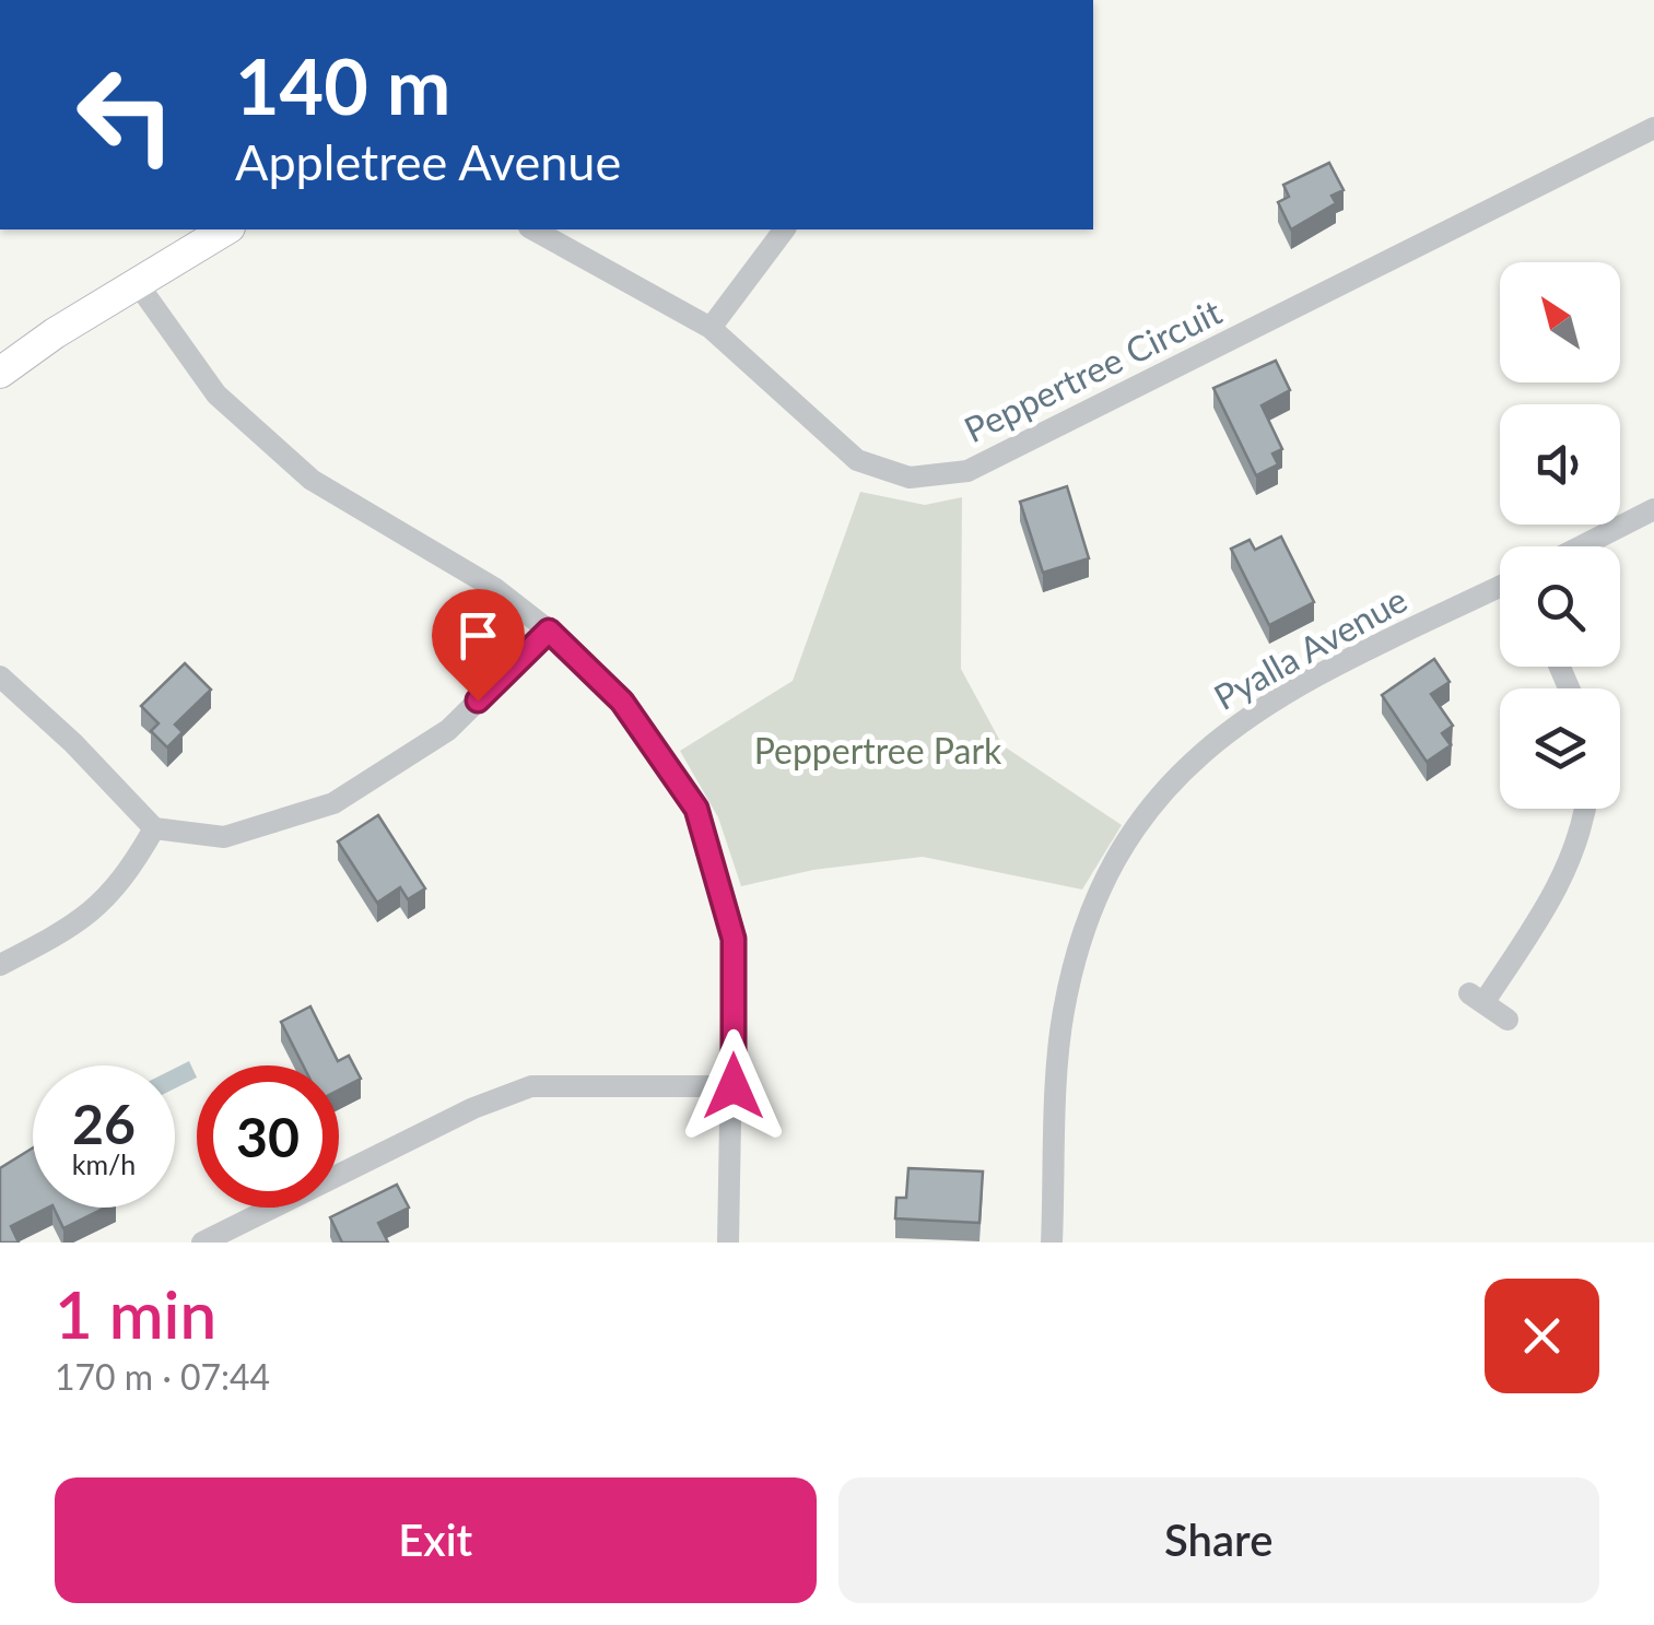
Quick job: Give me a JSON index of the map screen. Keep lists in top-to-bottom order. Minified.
{"streets":{"street":["Peppertree Circuit","Pyalla Avenue"]},"parks":["Peppertree Park"],"north":"top left","page":{"turn":["140 m","Appletree Avenue"],"speed":"26 km/h","limit":"30","heading":["1 min","170 m · 07:44"],"buttons":["Exit","Share"]}}
